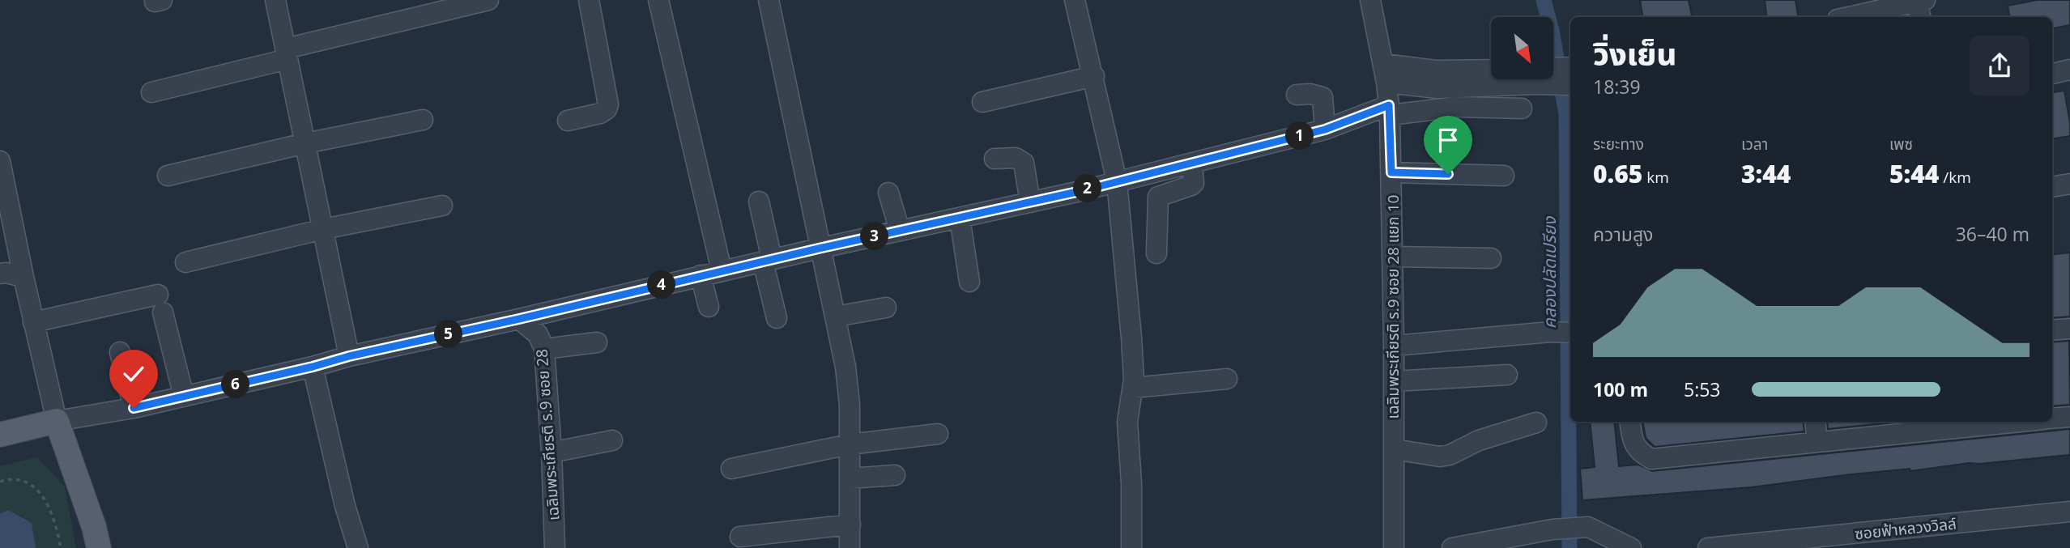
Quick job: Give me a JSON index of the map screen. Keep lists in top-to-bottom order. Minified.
{"streets":{"street":["เฉลิมพระเกียรติ ร.9 ซอย 28 แยก 10","เฉลิมพระเกียรติ ร.9 ซอย 28","ซอยฟ้าหลวงวิลล์"]},"water":["คลองปลัดเปรียง"],"north":"bottom right","page":{"heading":["วิ่งเย็น","18:39"],"stats":[["ระยะทาง","0.65 km"],["เวลา","3:44"],["เพซ","5:44 /km"]],"pins":["1","2","3","4","5","6"],"chart":["ความสูง","36–40 m"],"list":[{"name":"100 m","note":"5:53"}]}}
